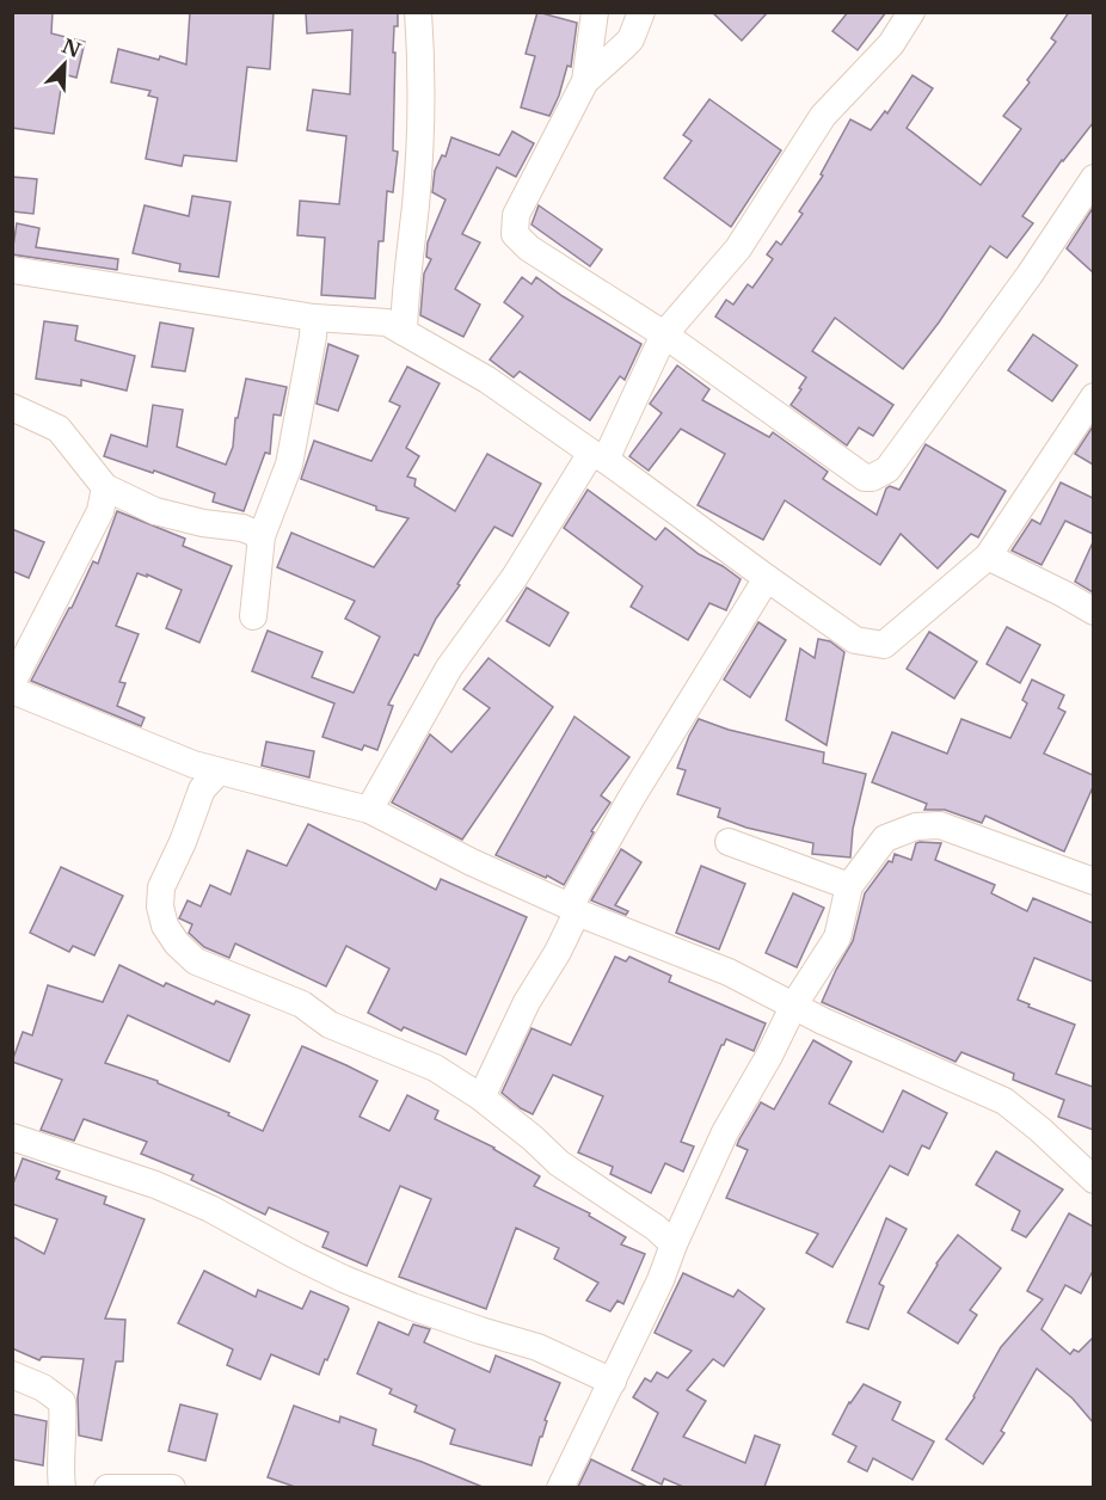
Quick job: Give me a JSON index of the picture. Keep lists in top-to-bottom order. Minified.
{"north":"top right"}
